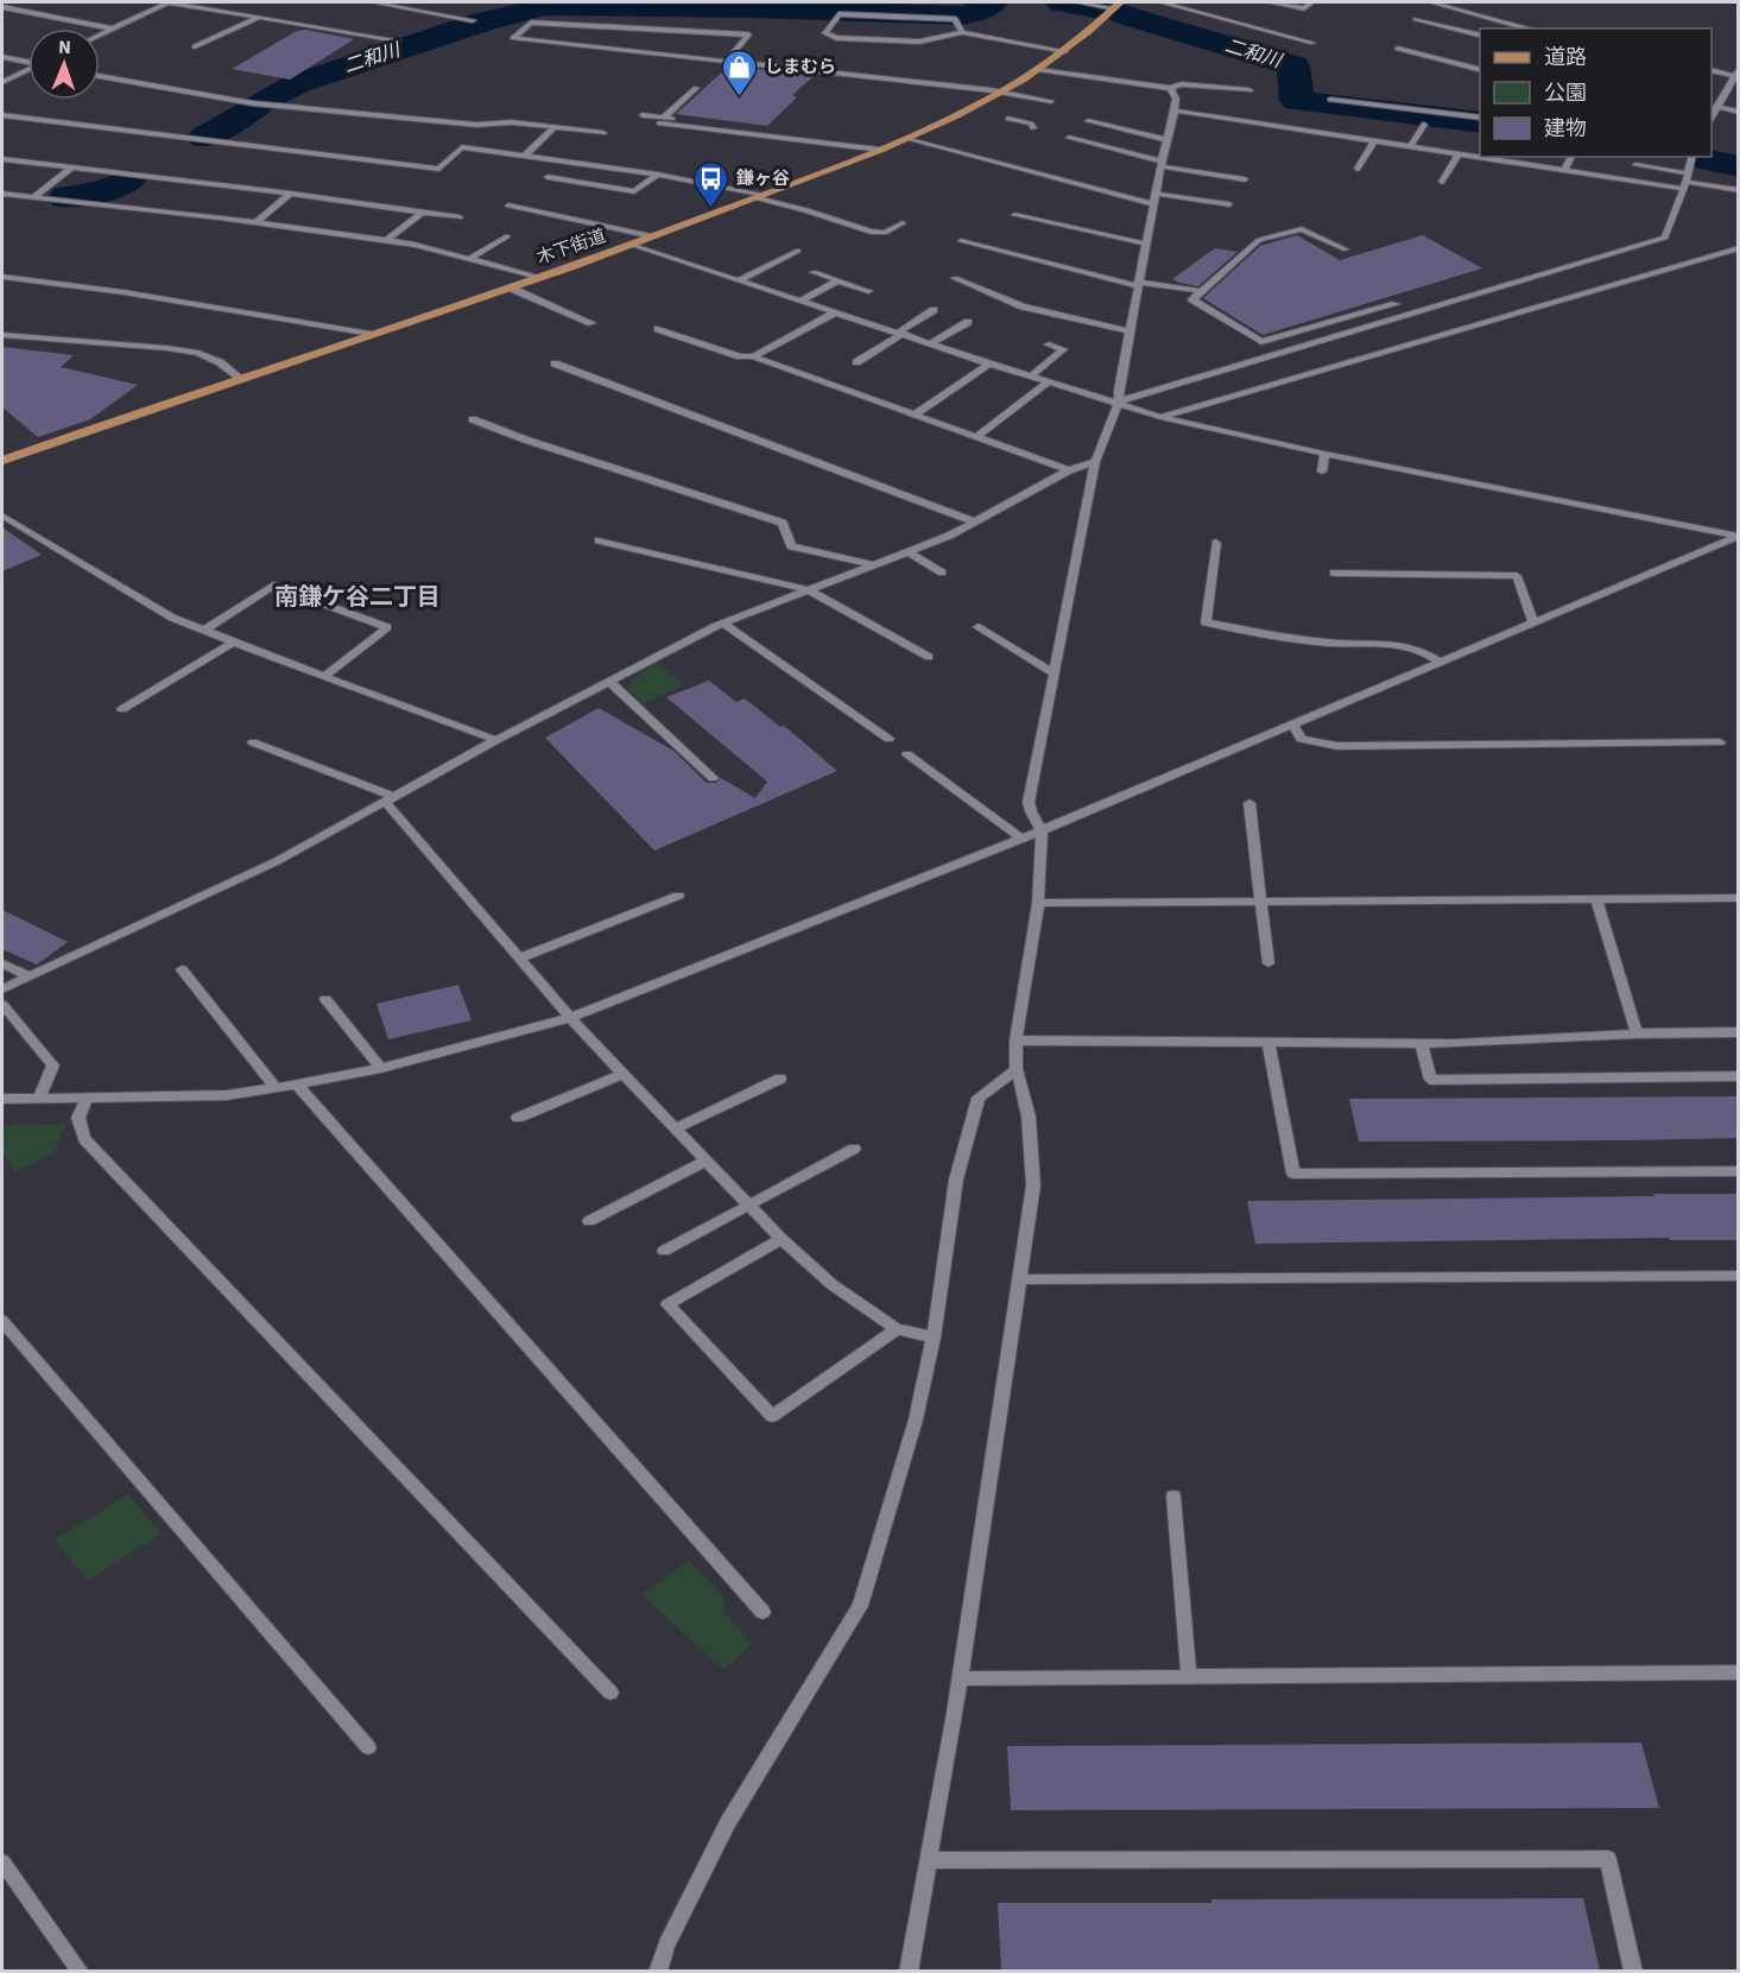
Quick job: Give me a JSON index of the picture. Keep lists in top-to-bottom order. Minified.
{"streets":{"main road":["木下街道"]},"districts":["南鎌ケ谷二丁目"],"water":["二和川"],"places":{"shop":["しまむら"],"bus stop":["鎌ヶ谷"]},"legend":["道路","公園","建物"],"north":"top"}
